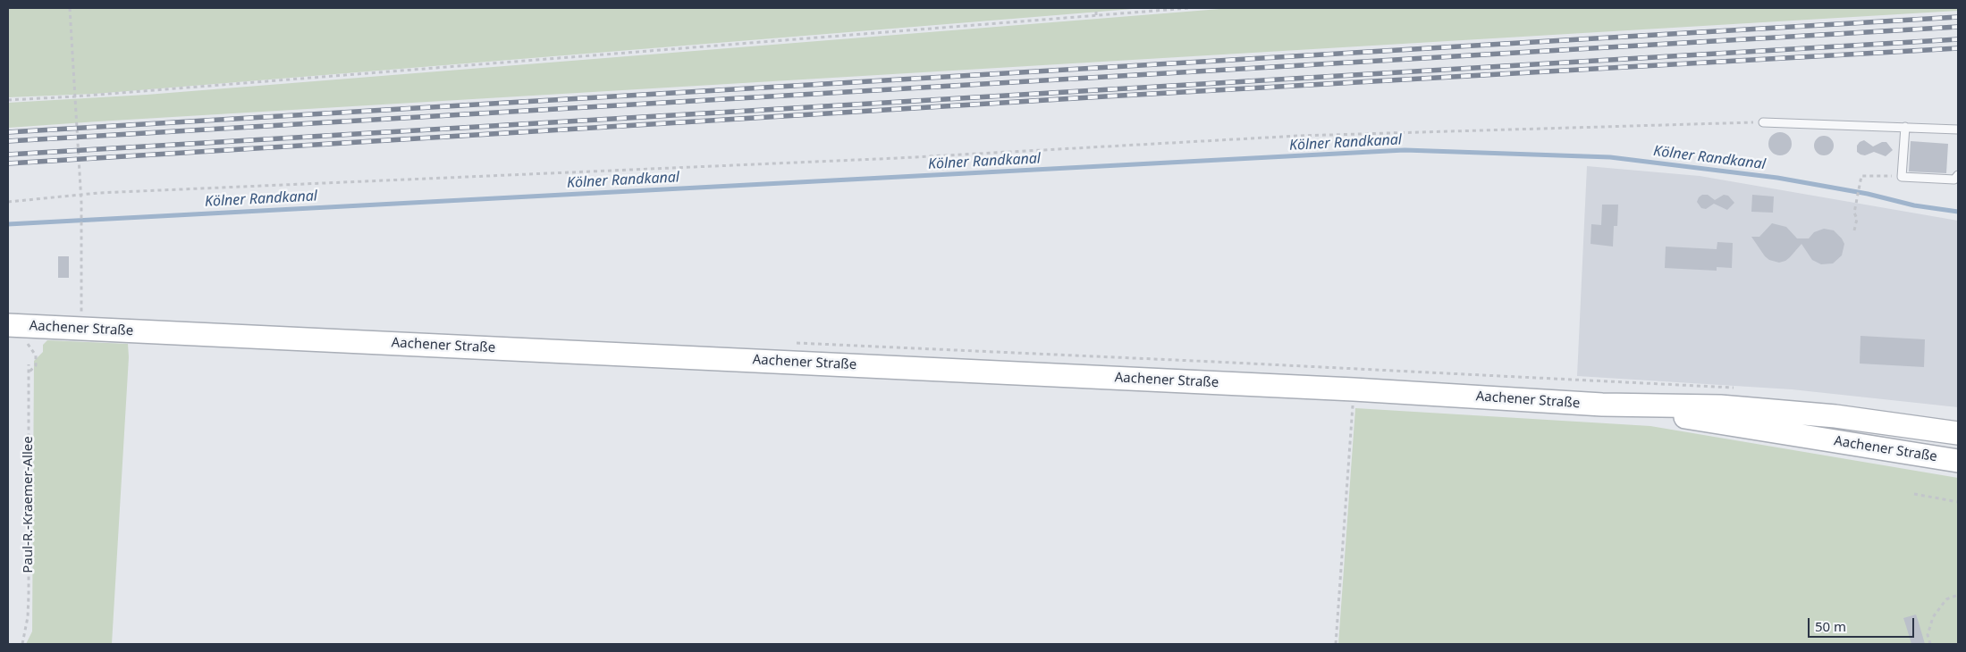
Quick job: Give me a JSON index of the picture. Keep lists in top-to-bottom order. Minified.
{"streets":{"main road":["Aachener Straße"],"path":["Paul-R.-Kraemer-Allee"]},"water":["Kölner Randkanal"],"scale_bar":"50 m"}
